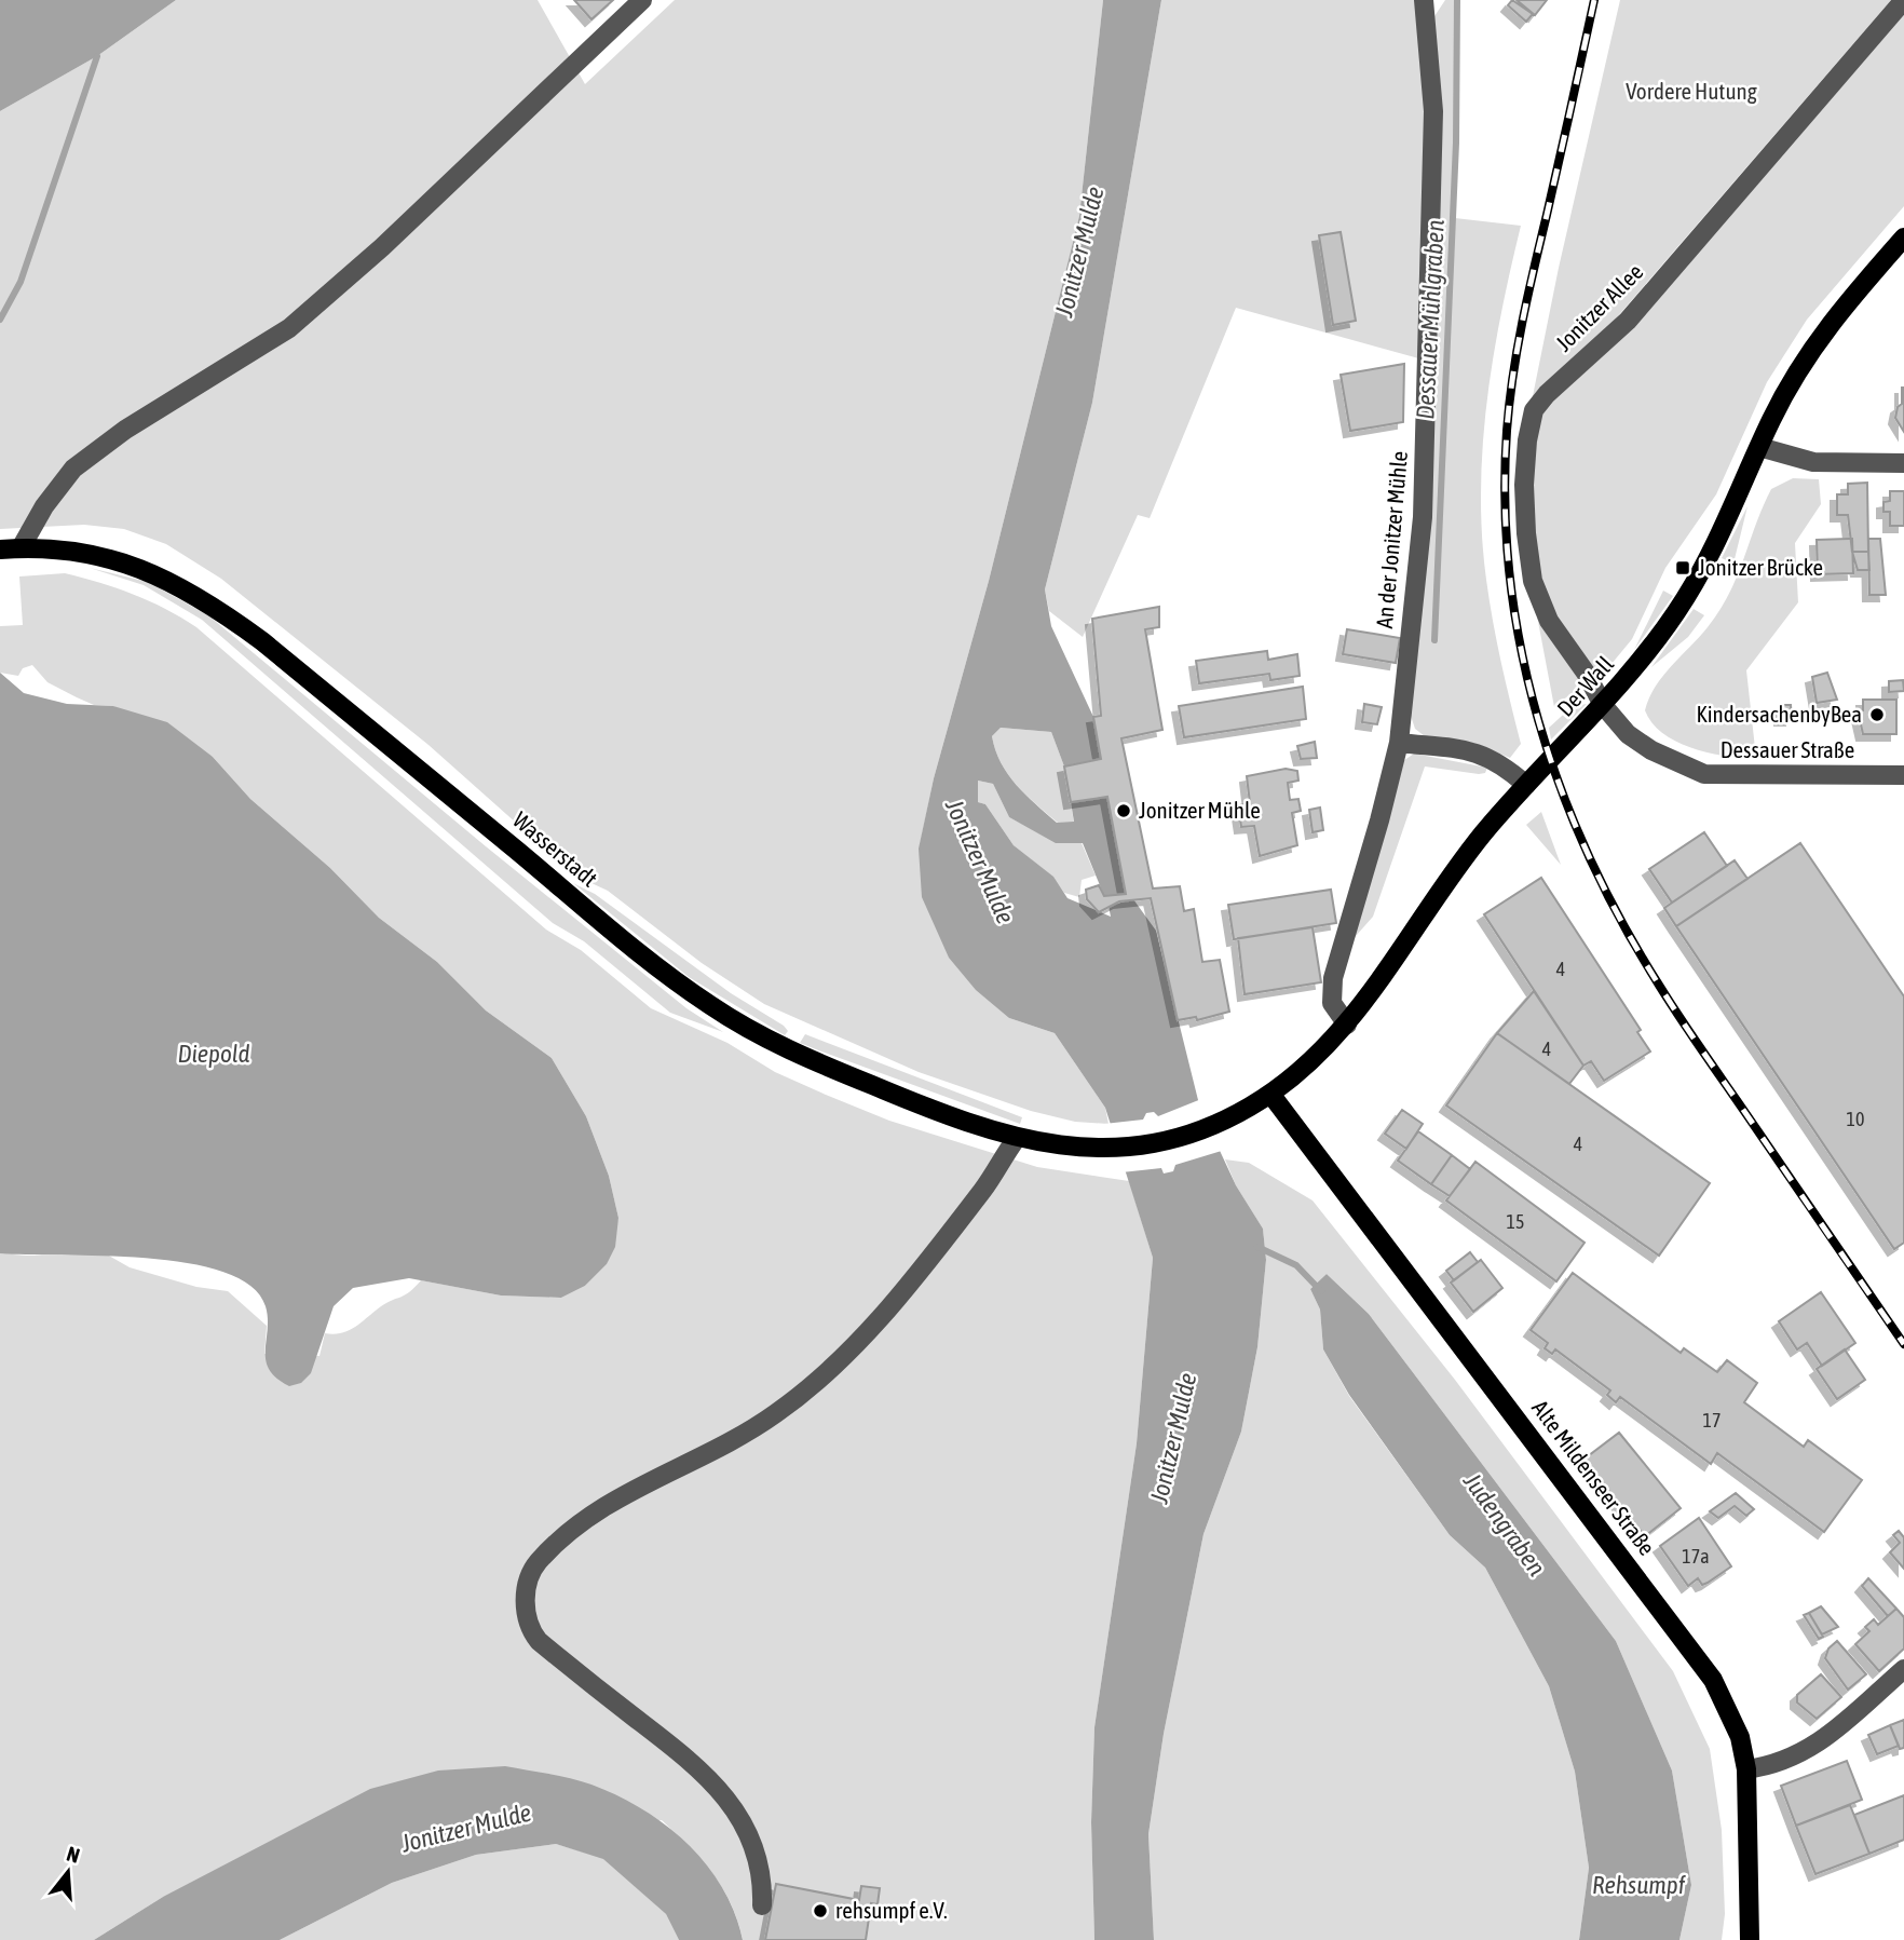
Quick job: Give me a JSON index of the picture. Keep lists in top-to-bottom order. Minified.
{"streets":{"main road":["Der Wall","Wasserstadt","Alte Mildenseer Straße"],"street":["Jonitzer Allee","An der Jonitzer Mühle","Dessauer Straße"]},"crossings":[["Jonitzer Allee","Der Wall"],["Jonitzer Allee","Dessauer Straße"],["An der Jonitzer Mühle","Der Wall"],["Der Wall","Dessauer Straße"],["Der Wall","Wasserstadt"],["Der Wall","Alte Mildenseer Straße"]],"water":["Jonitzer Mulde","Dessauer Mühlgraben","Diepold","Judengraben","Rehsumpf"],"parks":["Vordere Hutung"],"places":{"transit":["Jonitzer Brücke"],"other":["KindersachenbyBea","Jonitzer Mühle","rehsumpf e.V."]},"house_numbers":["4","4","10","4","15","17","17a"],"north":"top"}
